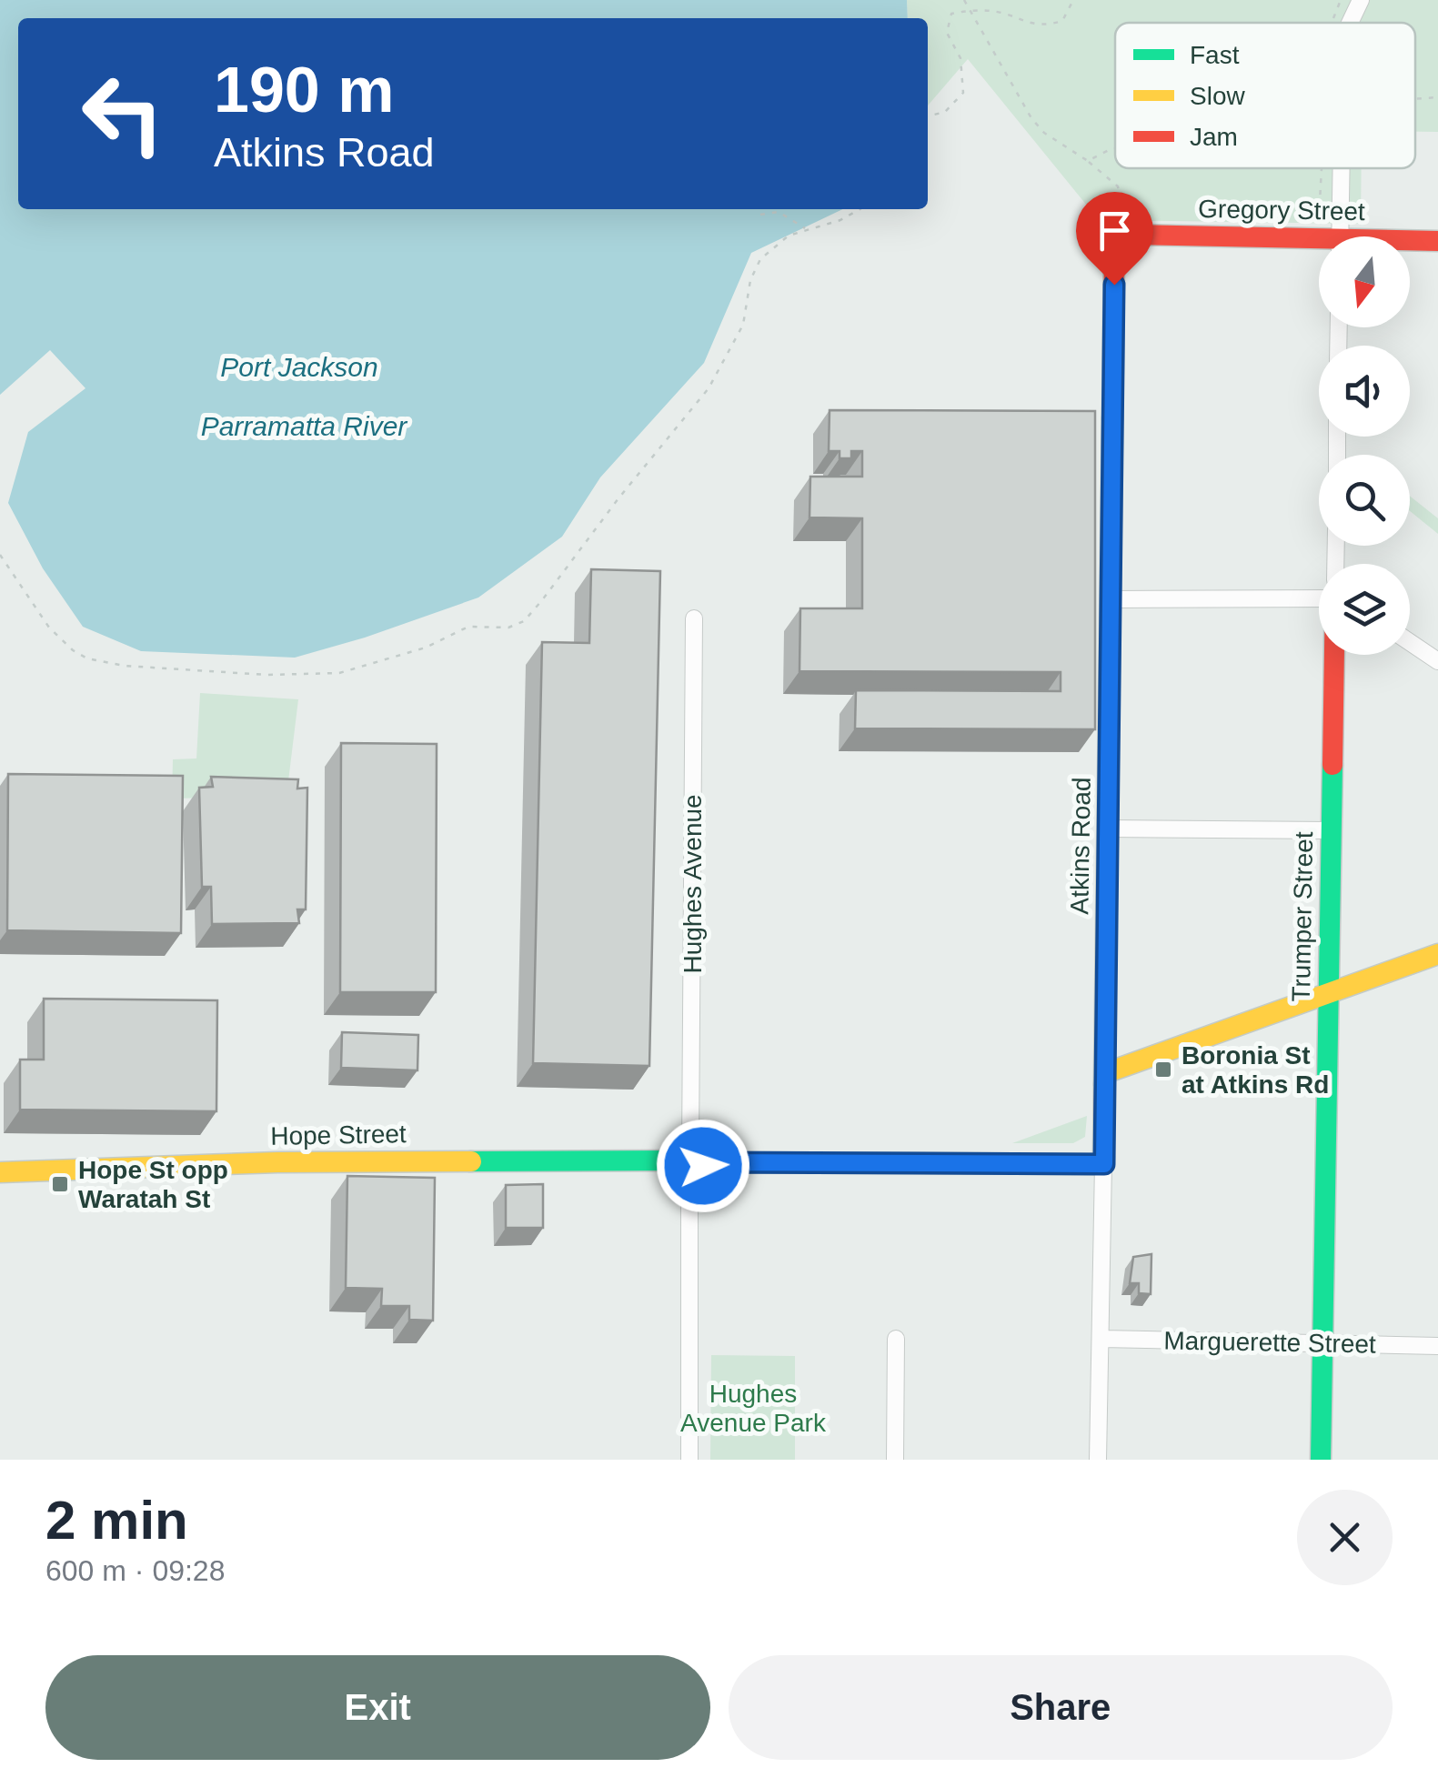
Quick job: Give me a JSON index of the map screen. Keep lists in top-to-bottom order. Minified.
{"streets":{"street":["Gregory Street","Atkins Road","Hughes Avenue","Trumper Street","Hope Street","Marguerette Street"]},"crossings":[["Gregory Street","Atkins Road"],["Atkins Road","Hope Street"],["Atkins Road","Marguerette Street"],["Hughes Avenue","Hope Street"],["Trumper Street","Marguerette Street"]],"water":["Port Jackson","Parramatta River"],"parks":["Hughes Avenue Park"],"places":{"transit":["Boronia St at Atkins Rd","Hope St opp Waratah St"]},"legend":["Fast","Slow","Jam"],"north":"bottom","page":{"turn":["190 m","Atkins Road"],"heading":["2 min","600 m · 09:28"],"buttons":["Exit","Share"]}}
